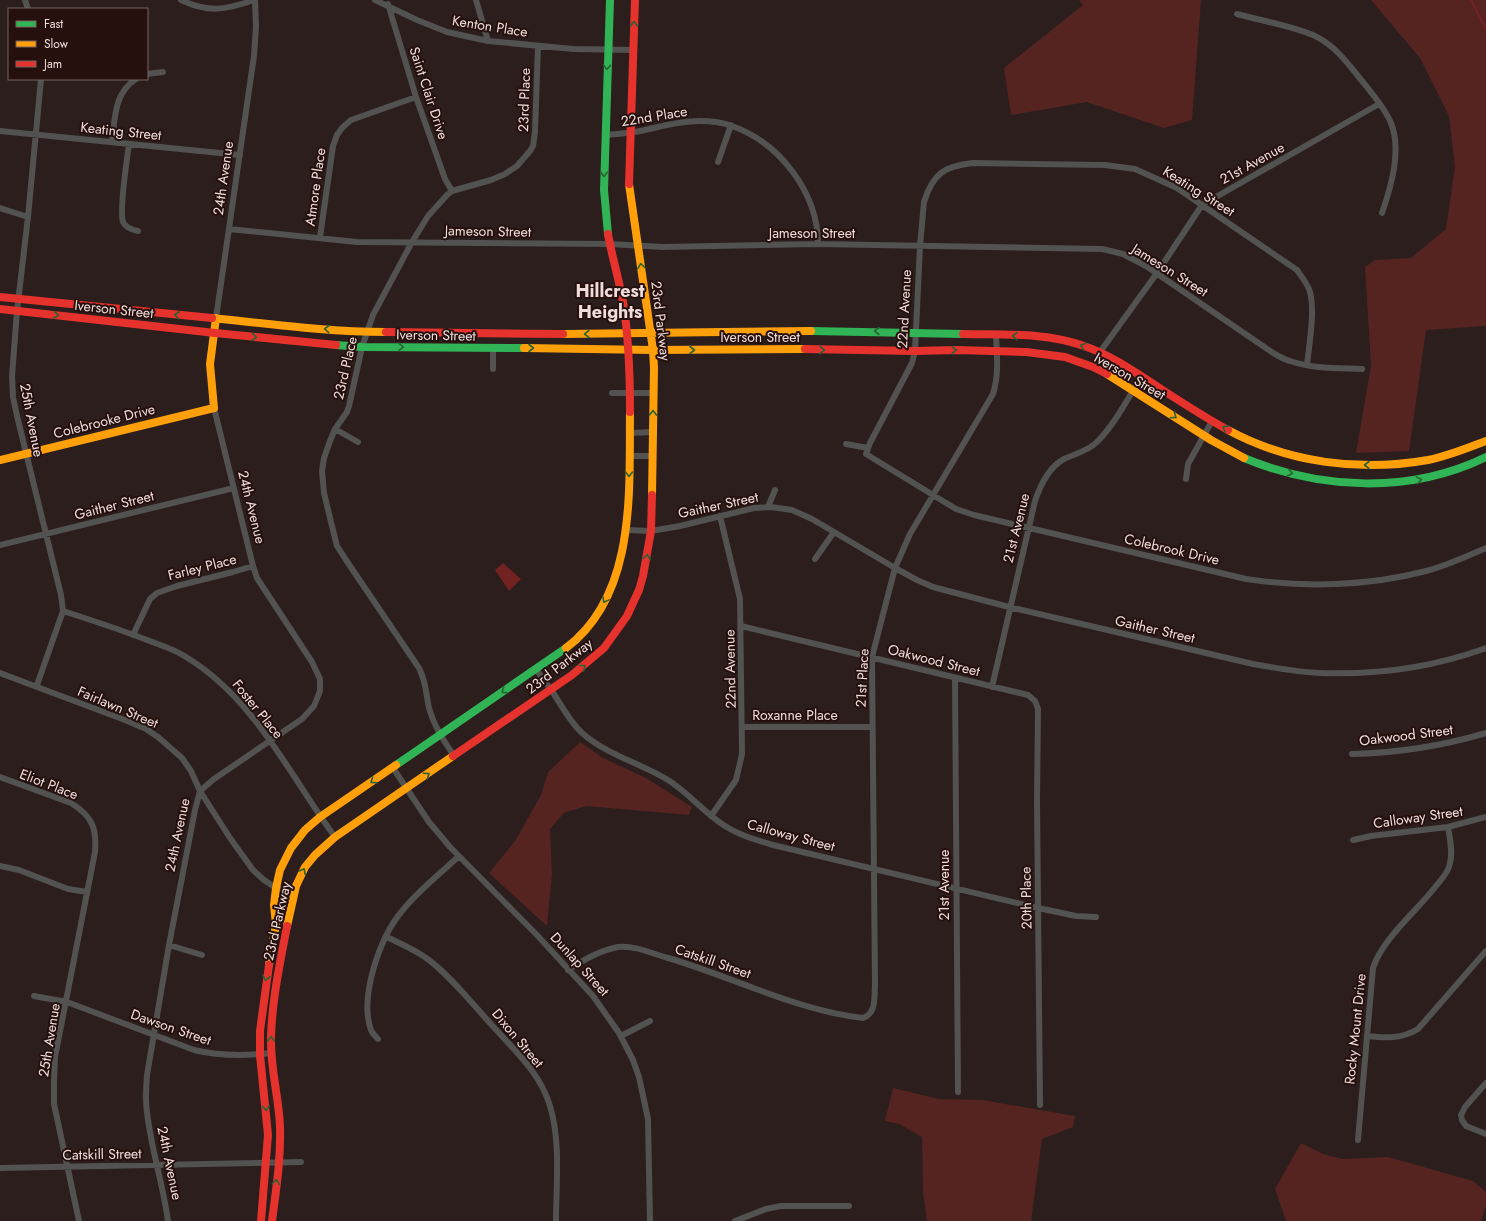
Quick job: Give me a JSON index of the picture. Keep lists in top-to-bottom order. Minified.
{"streets":{"street":["Kenton Place","Saint Clair Drive","23rd Place","22nd Place","Keating Street","21st Avenue","24th Avenue","Atmore Place","Jameson Street","Iverson Street","22nd Avenue","23rd Parkway","25th Avenue","Colebrooke Drive","Gaither Street","Colebrook Drive","Farley Place","Oakwood Street","21st Place","Fairlawn Street","Foster Place","Roxanne Place","Eliot Place","Calloway Street","20th Place","Catskill Street","Dunlap Street","Dawson Street","Rocky Mount Drive","Dixon Street"]},"crossings":[["Kenton Place","Saint Clair Drive"],["Kenton Place","23rd Place"],["Kenton Place","23rd Parkway"],["Saint Clair Drive","23rd Place"],["Saint Clair Drive","Atmore Place"],["23rd Place","Jameson Street"],["23rd Place","Iverson Street"],["23rd Place","23rd Parkway"],["22nd Place","Jameson Street"],["22nd Place","23rd Parkway"],["Keating Street","21st Avenue"],["Keating Street","24th Avenue"],["Keating Street","Jameson Street"],["Keating Street","22nd Avenue"],["Keating Street","25th Avenue"],["21st Avenue","Jameson Street"],["21st Avenue","Iverson Street"],["21st Avenue","Gaither Street"],["21st Avenue","Colebrook Drive"],["21st Avenue","Oakwood Street"],["21st Avenue","Calloway Street"],["24th Avenue","Jameson Street"],["24th Avenue","Iverson Street"],["24th Avenue","Colebrooke Drive"],["24th Avenue","Gaither Street"],["24th Avenue","Farley Place"],["24th Avenue","Fairlawn Street"],["24th Avenue","Foster Place"],["24th Avenue","Catskill Street"],["24th Avenue","Dawson Street"],["Atmore Place","Jameson Street"],["Jameson Street","22nd Avenue"],["Jameson Street","23rd Parkway"],["Iverson Street","22nd Avenue"],["Iverson Street","23rd Parkway"],["Iverson Street","25th Avenue"],["Iverson Street","21st Place"],["22nd Avenue","Gaither Street"],["22nd Avenue","Colebrook Drive"],["22nd Avenue","Oakwood Street"],["22nd Avenue","Roxanne Place"],["22nd Avenue","Calloway Street"],["23rd Parkway","Gaither Street"],["23rd Parkway","Fairlawn Street"],["23rd Parkway","Foster Place"],["23rd Parkway","Calloway Street"],["23rd Parkway","Catskill Street"],["23rd Parkway","Dunlap Street"],["23rd Parkway","Dawson Street"],["25th Avenue","Colebrooke Drive"],["25th Avenue","Gaither Street"],["25th Avenue","Foster Place"],["25th Avenue","Eliot Place"],["25th Avenue","Catskill Street"],["25th Avenue","Dawson Street"],["Gaither Street","21st Place"],["Colebrook Drive","21st Place"],["Farley Place","Foster Place"],["Oakwood Street","21st Place"],["Oakwood Street","20th Place"],["21st Place","Roxanne Place"],["21st Place","Calloway Street"],["21st Place","Catskill Street"],["Calloway Street","20th Place"],["Calloway Street","Rocky Mount Drive"],["Catskill Street","Dunlap Street"]],"districts":["Hillcrest Heights"],"legend":["Fast","Slow","Jam"]}
